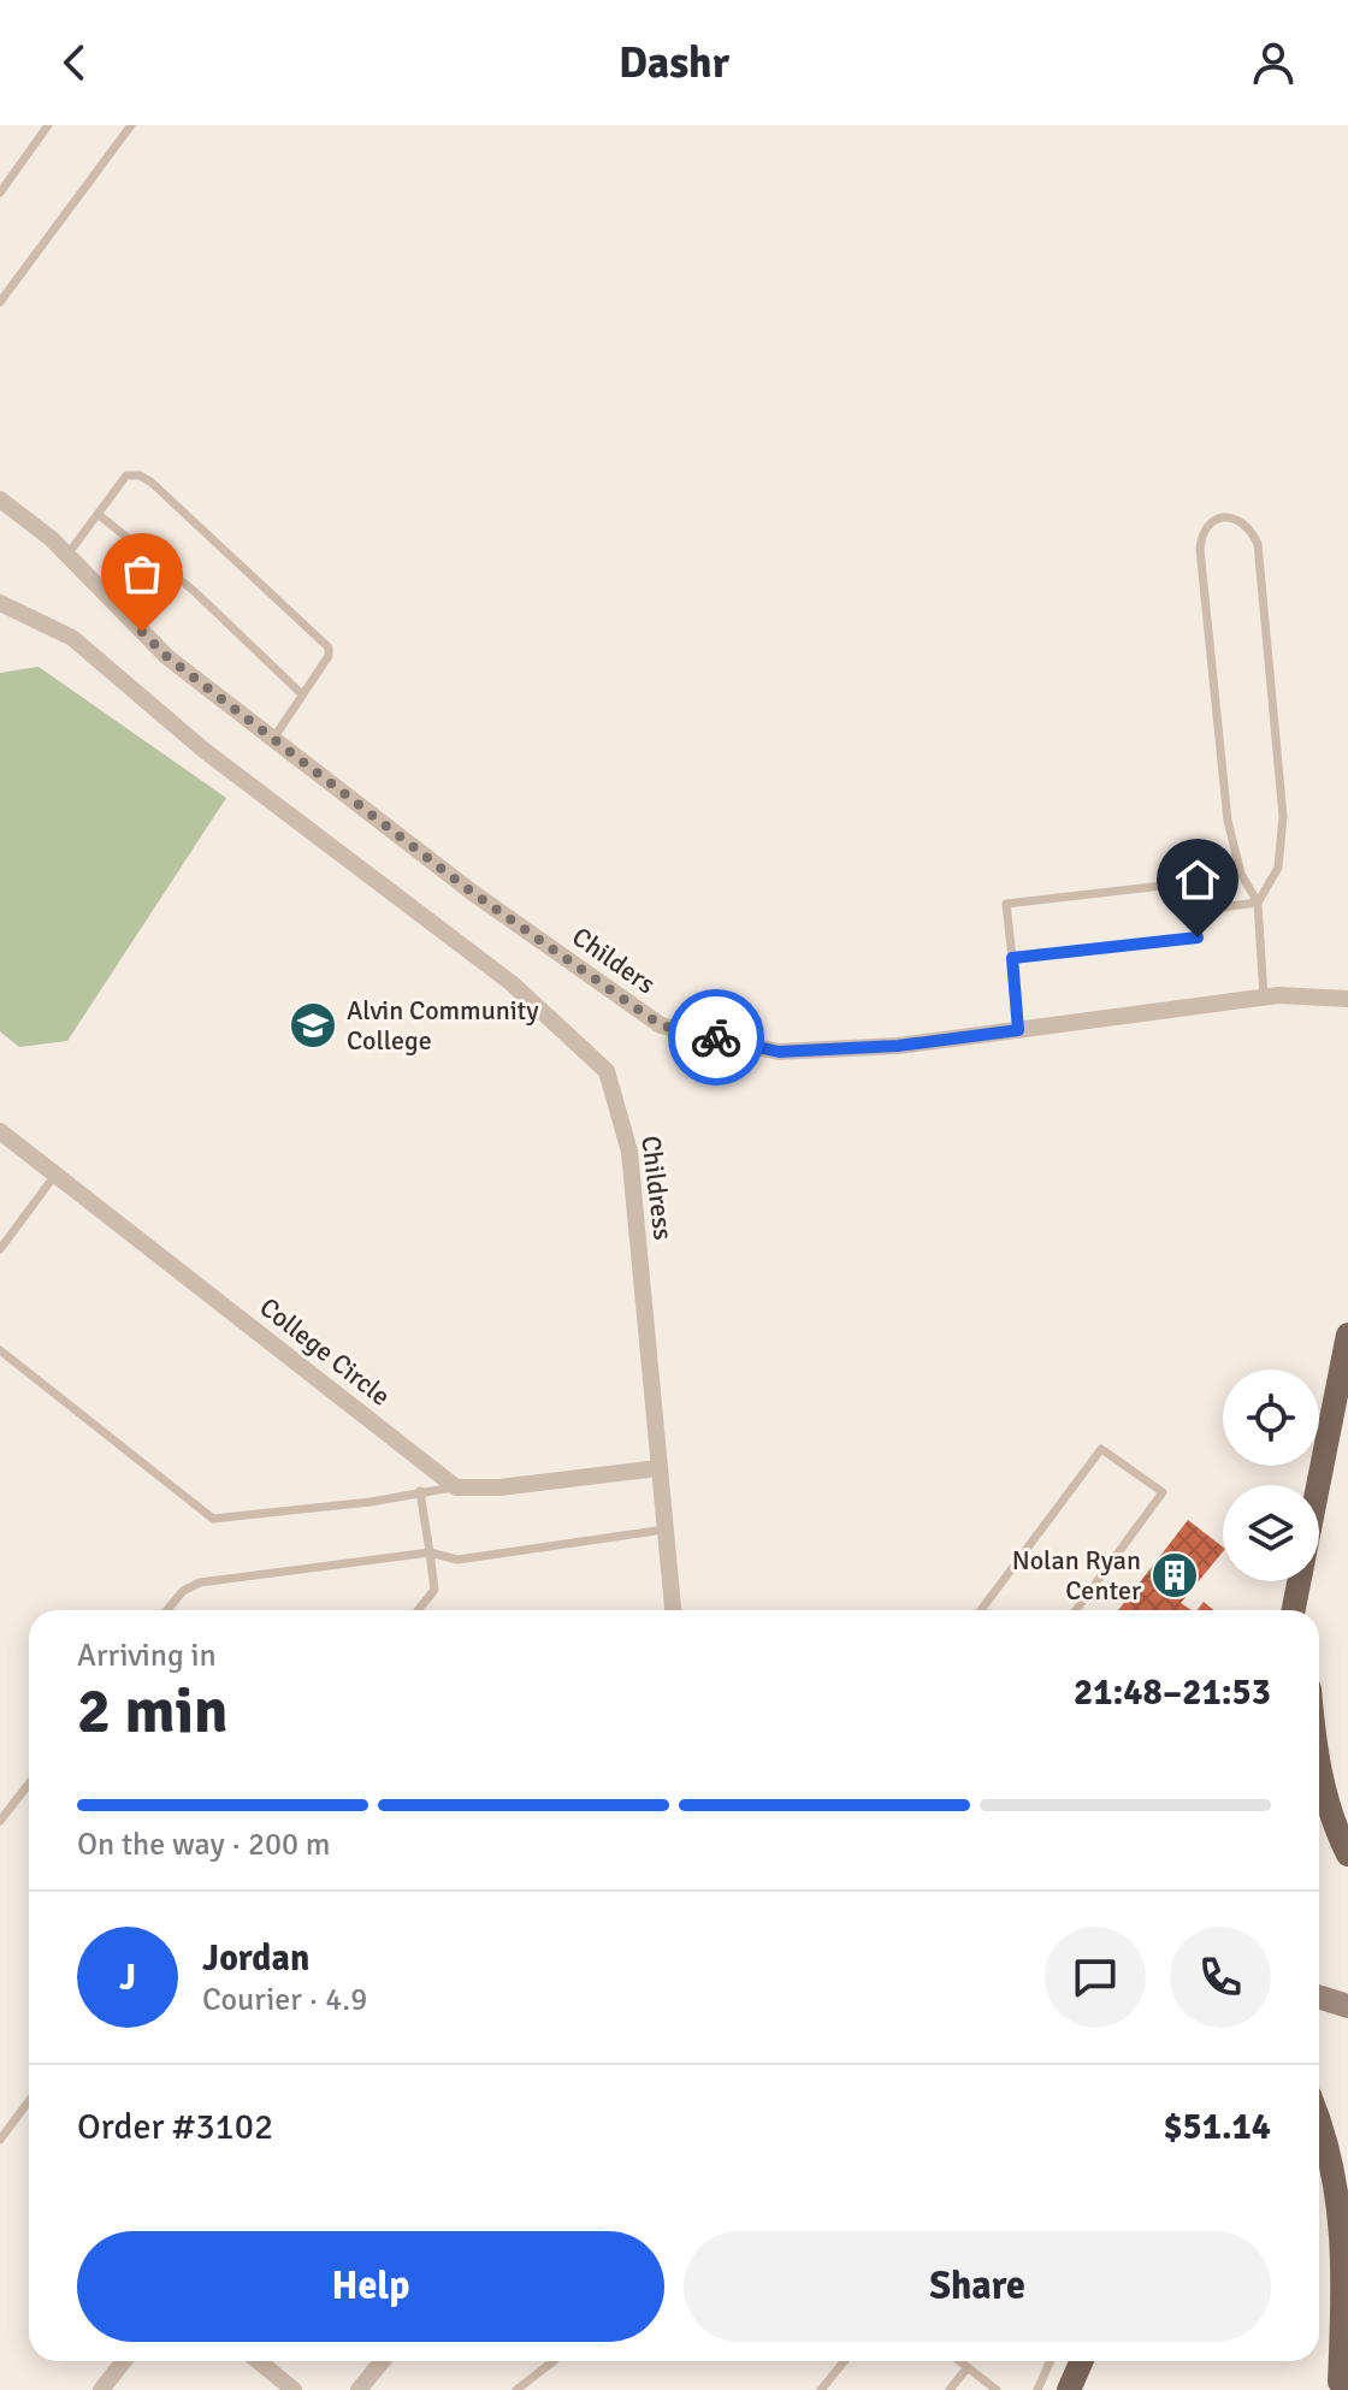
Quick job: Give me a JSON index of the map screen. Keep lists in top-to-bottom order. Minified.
{"streets":{"street":["Childers","Childress","College Circle"]},"places":{"school or university":["Alvin Community College"],"building":["Nolan Ryan Center"]},"page":{"header":"Dashr","heading":["2 min","Arriving in","21:48–21:53"],"panel":["Jordan","Courier · 4.9","Order #3102","$51.14"],"bar":"On the way · 200 m","round":"J","buttons":["Help","Share"]}}
